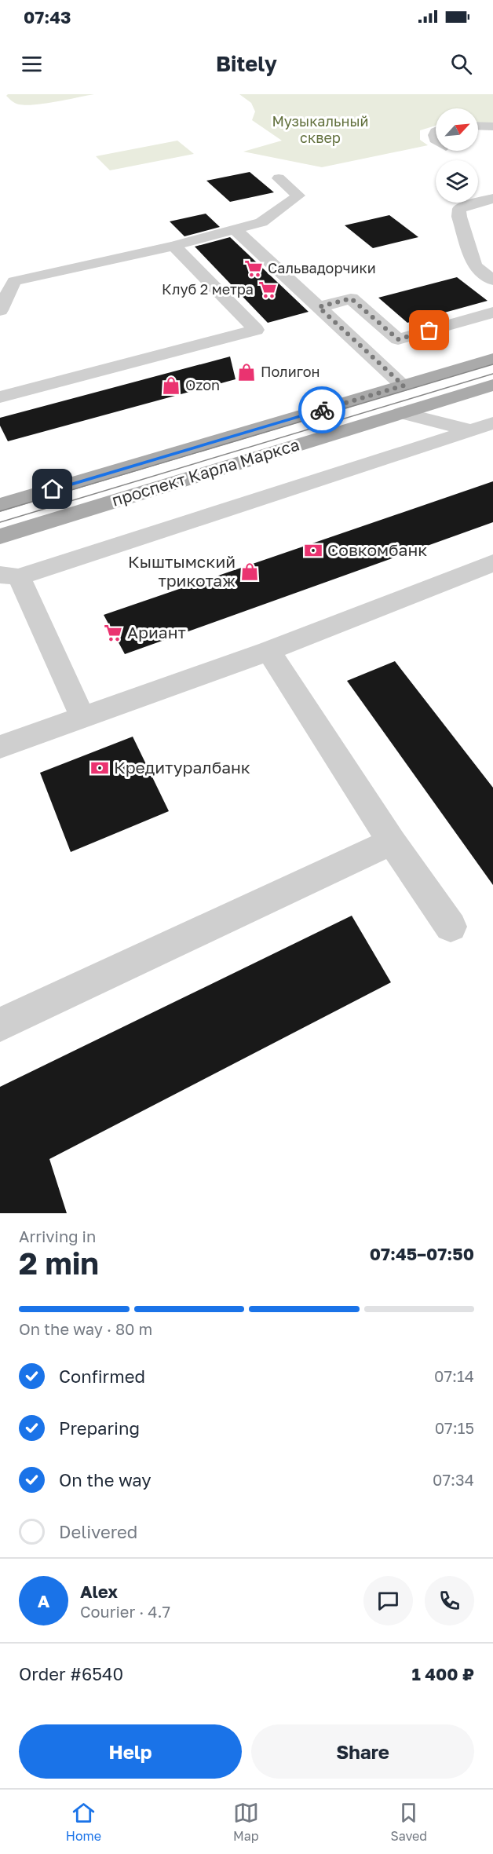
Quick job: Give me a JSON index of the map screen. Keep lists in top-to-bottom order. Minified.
{"streets":{"main road":["проспект Карла Маркса"]},"parks":["Музыкальный сквер"],"places":{"supermarket":["Сальвадорчики","Клуб 2 метра","Ариант"],"shop":["Полигон","Ozon","Кыштымский трикотаж"],"bank":["Совкомбанк","Кредитуралбанк"]},"north":"top right","page":{"status":"07:43","header":"Bitely","heading":["2 min","Arriving in","07:45–07:50"],"panel":["Alex","Courier · 4.7","Order #6540","1 400 ₽"],"bar":"On the way · 80 m","list":[["Confirmed","07:14"],["Preparing","07:15"],["On the way","07:34"],"Delivered"],"round":"A","buttons":["Help","Share"],"tabs":["Home","Map","Saved"]}}
